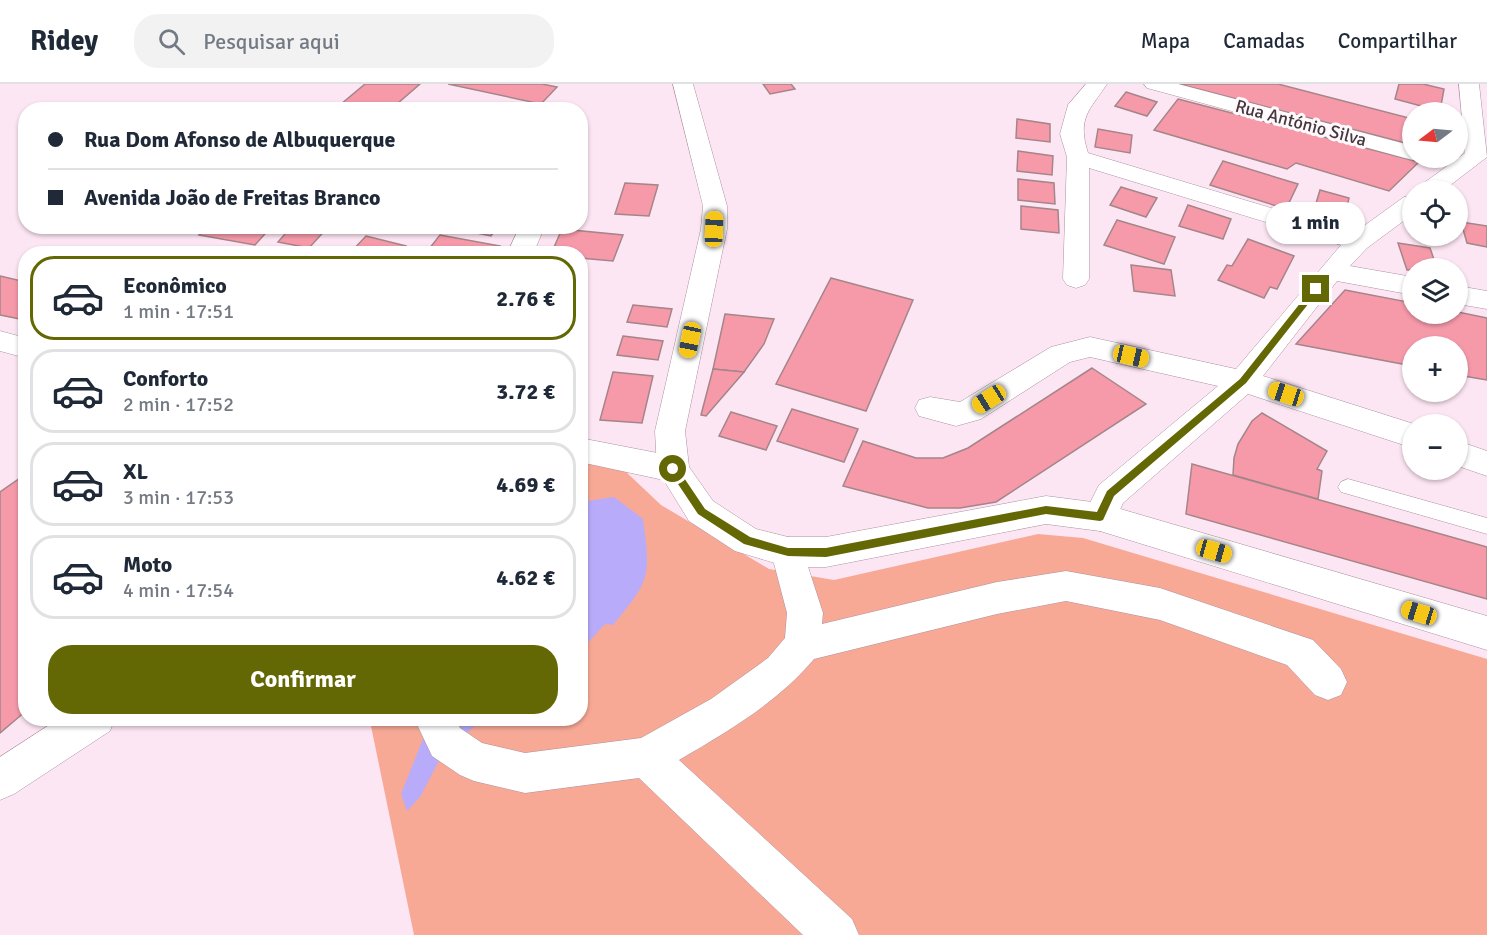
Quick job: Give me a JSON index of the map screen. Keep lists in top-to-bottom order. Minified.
{"streets":{"street":["Rua António Silva"]},"north":"left","page":{"header":"Ridey","search":"Pesquisar aqui","nav":["Mapa","Camadas","Compartilhar"],"map_buttons":["+","−"],"banner":["Rua Dom Afonso de Albuquerque","Avenida João de Freitas Branco"],"bubble":"1 min","list":[{"name":"Econômico","note":"1 min · 17:51","value":"2.76 €"},{"name":"Conforto","note":"2 min · 17:52","value":"3.72 €"},{"name":"XL","note":"3 min · 17:53","value":"4.69 €"},{"name":"Moto","note":"4 min · 17:54","value":"4.62 €"}],"buttons":"Confirmar"}}
